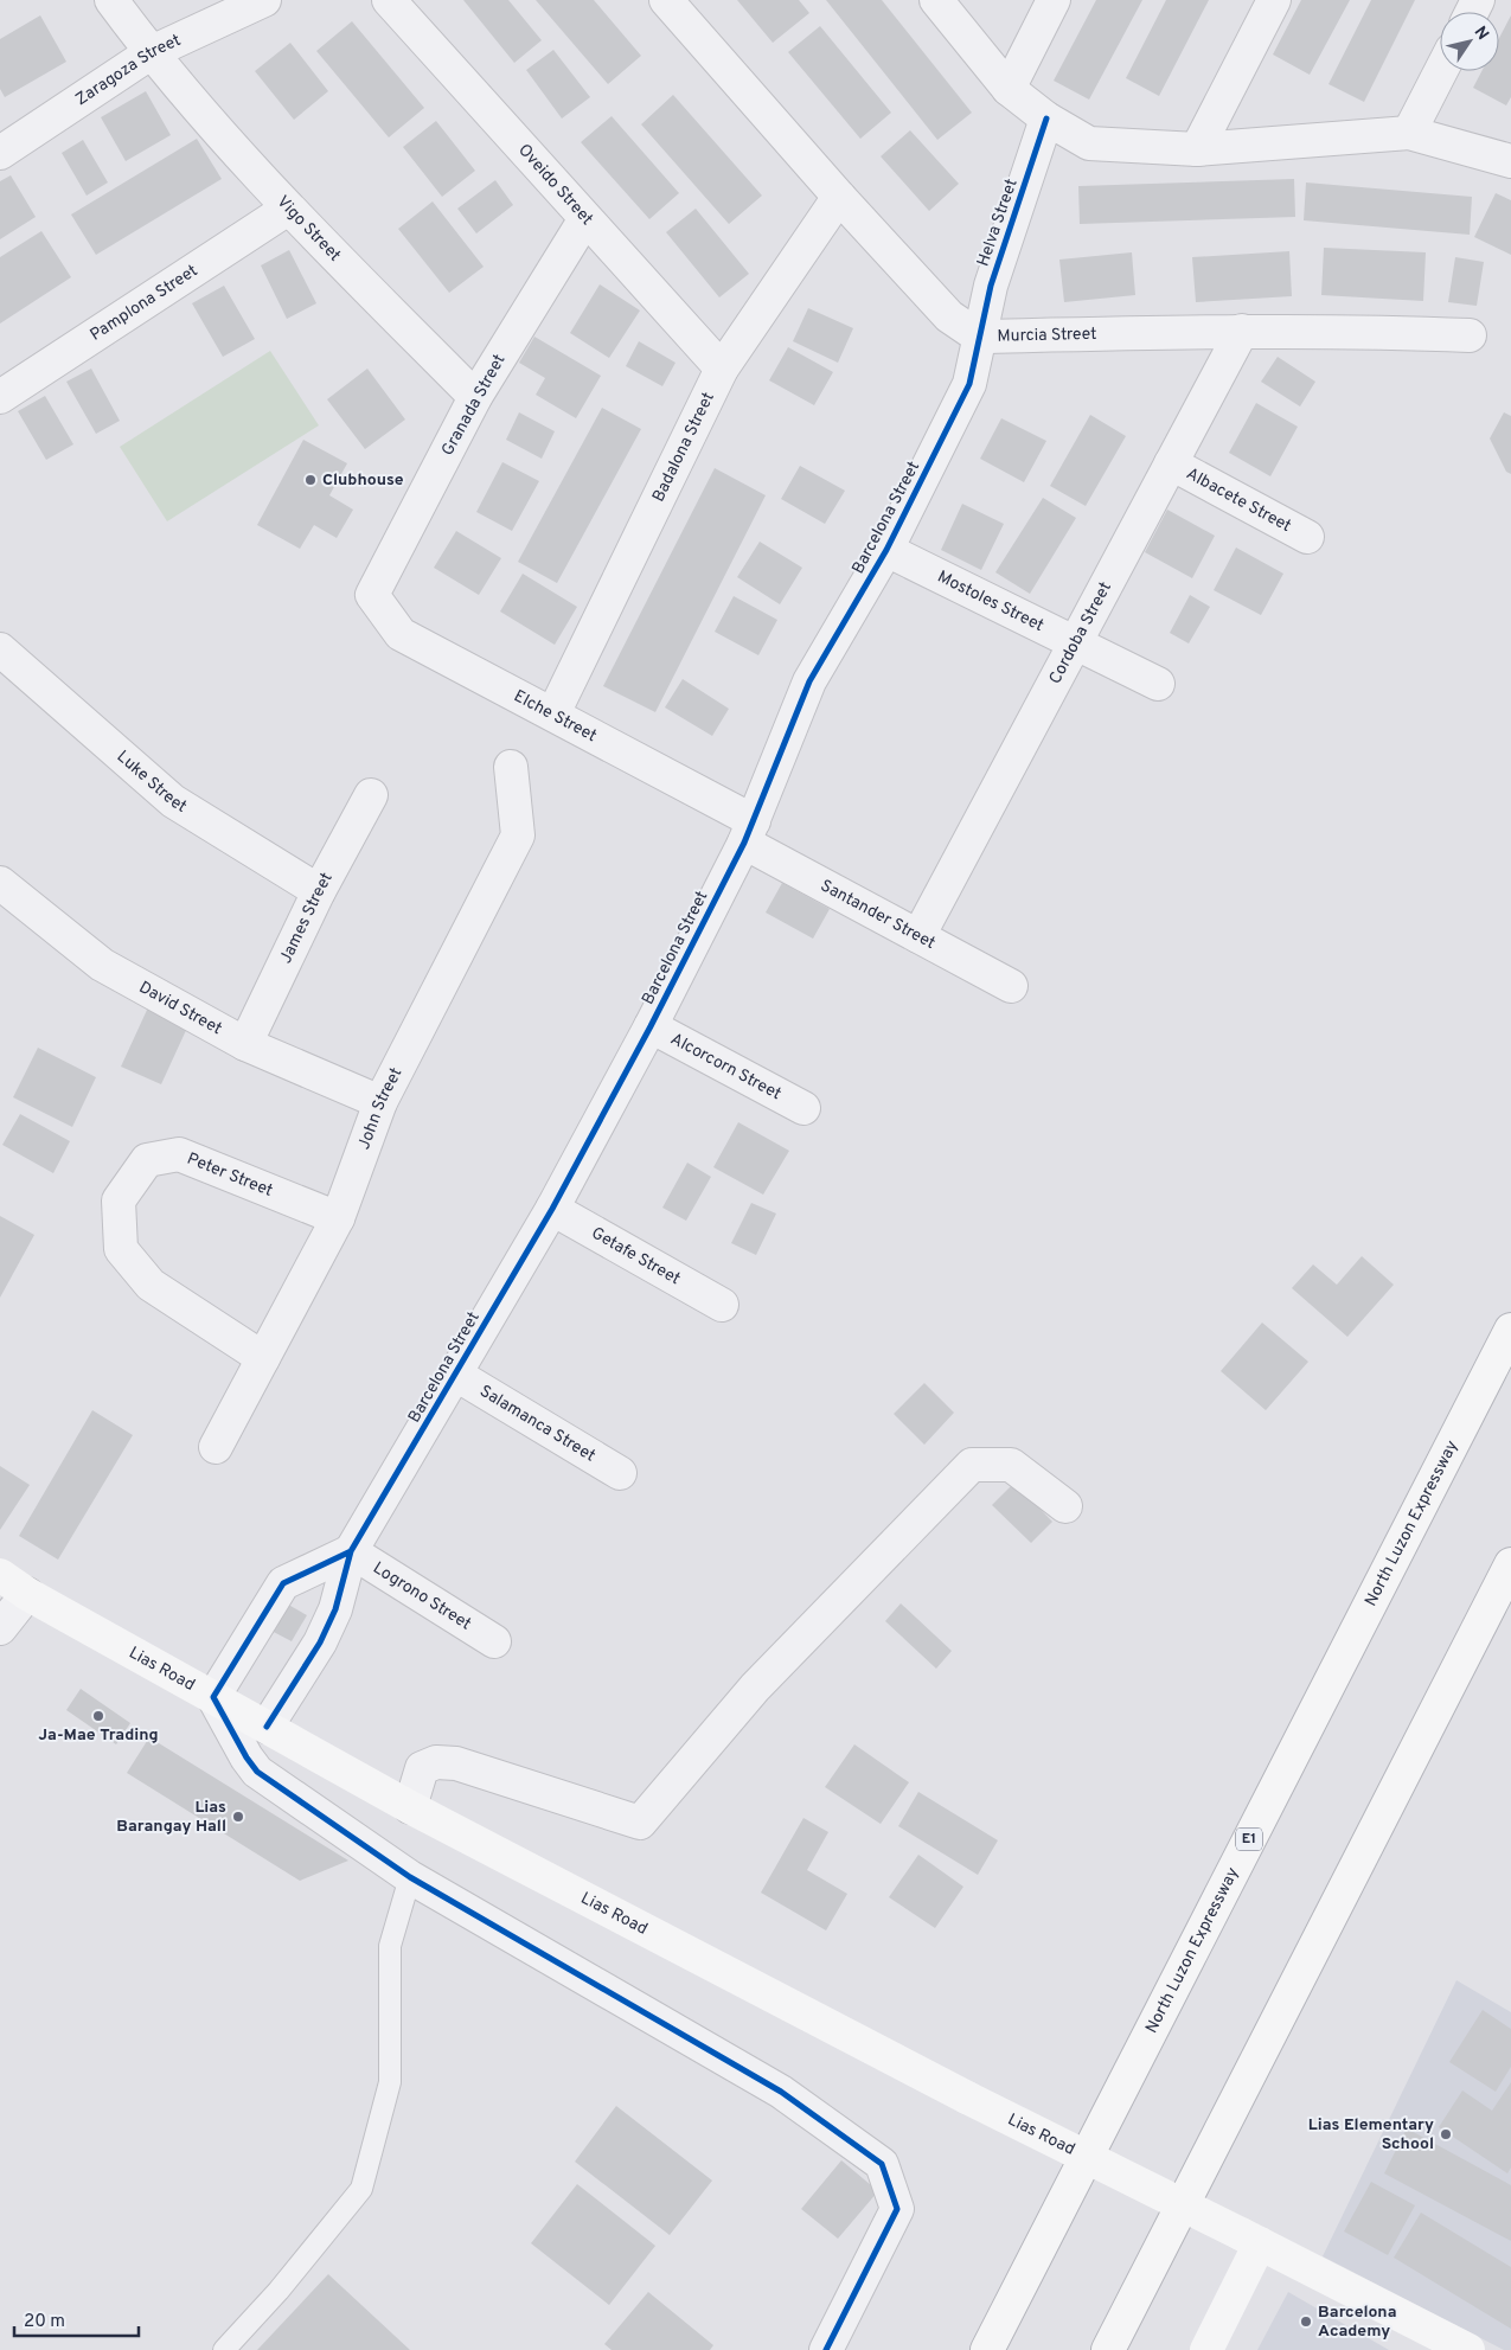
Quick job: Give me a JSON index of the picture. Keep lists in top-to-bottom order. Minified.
{"streets":{"main road":["North Luzon Expressway","Lias Road","E1"],"street":["Zaragoza Street","Oveido Street","Helva Street","Vigo Street","Pamplona Street","Murcia Street","Granada Street","Badalona Street","Albacete Street","Barcelona Street","Mostoles Street","Cordoba Street","Elche Street","Luke Street","Santander Street","James Street","David Street","Alcorcorn Street","John Street","Peter Street","Getafe Street","Salamanca Street","Logrono Street"]},"crossings":[["Zaragoza Street","Vigo Street"],["Oveido Street","Granada Street"],["Oveido Street","Badalona Street"],["Helva Street","Murcia Street"],["Helva Street","Barcelona Street"],["Vigo Street","Pamplona Street"],["Vigo Street","Granada Street"],["Murcia Street","Badalona Street"],["Murcia Street","Barcelona Street"],["Murcia Street","Cordoba Street"],["Granada Street","Elche Street"],["Badalona Street","Elche Street"],["Albacete Street","Cordoba Street"],["Barcelona Street","Mostoles Street"],["Barcelona Street","Elche Street"],["Barcelona Street","Santander Street"],["Barcelona Street","Alcorcorn Street"],["Barcelona Street","Getafe Street"],["Barcelona Street","Salamanca Street"],["Barcelona Street","Logrono Street"],["Barcelona Street","Lias Road"],["Mostoles Street","Cordoba Street"],["Cordoba Street","Santander Street"],["Elche Street","Santander Street"],["Luke Street","James Street"],["James Street","David Street"],["David Street","John Street"],["John Street","Peter Street"]],"places":["Clubhouse","Ja-Mae Trading","Lias Barangay Hall","Lias Elementary School","Barcelona Academy"],"scale_bar":"20 m","north":"top right"}
